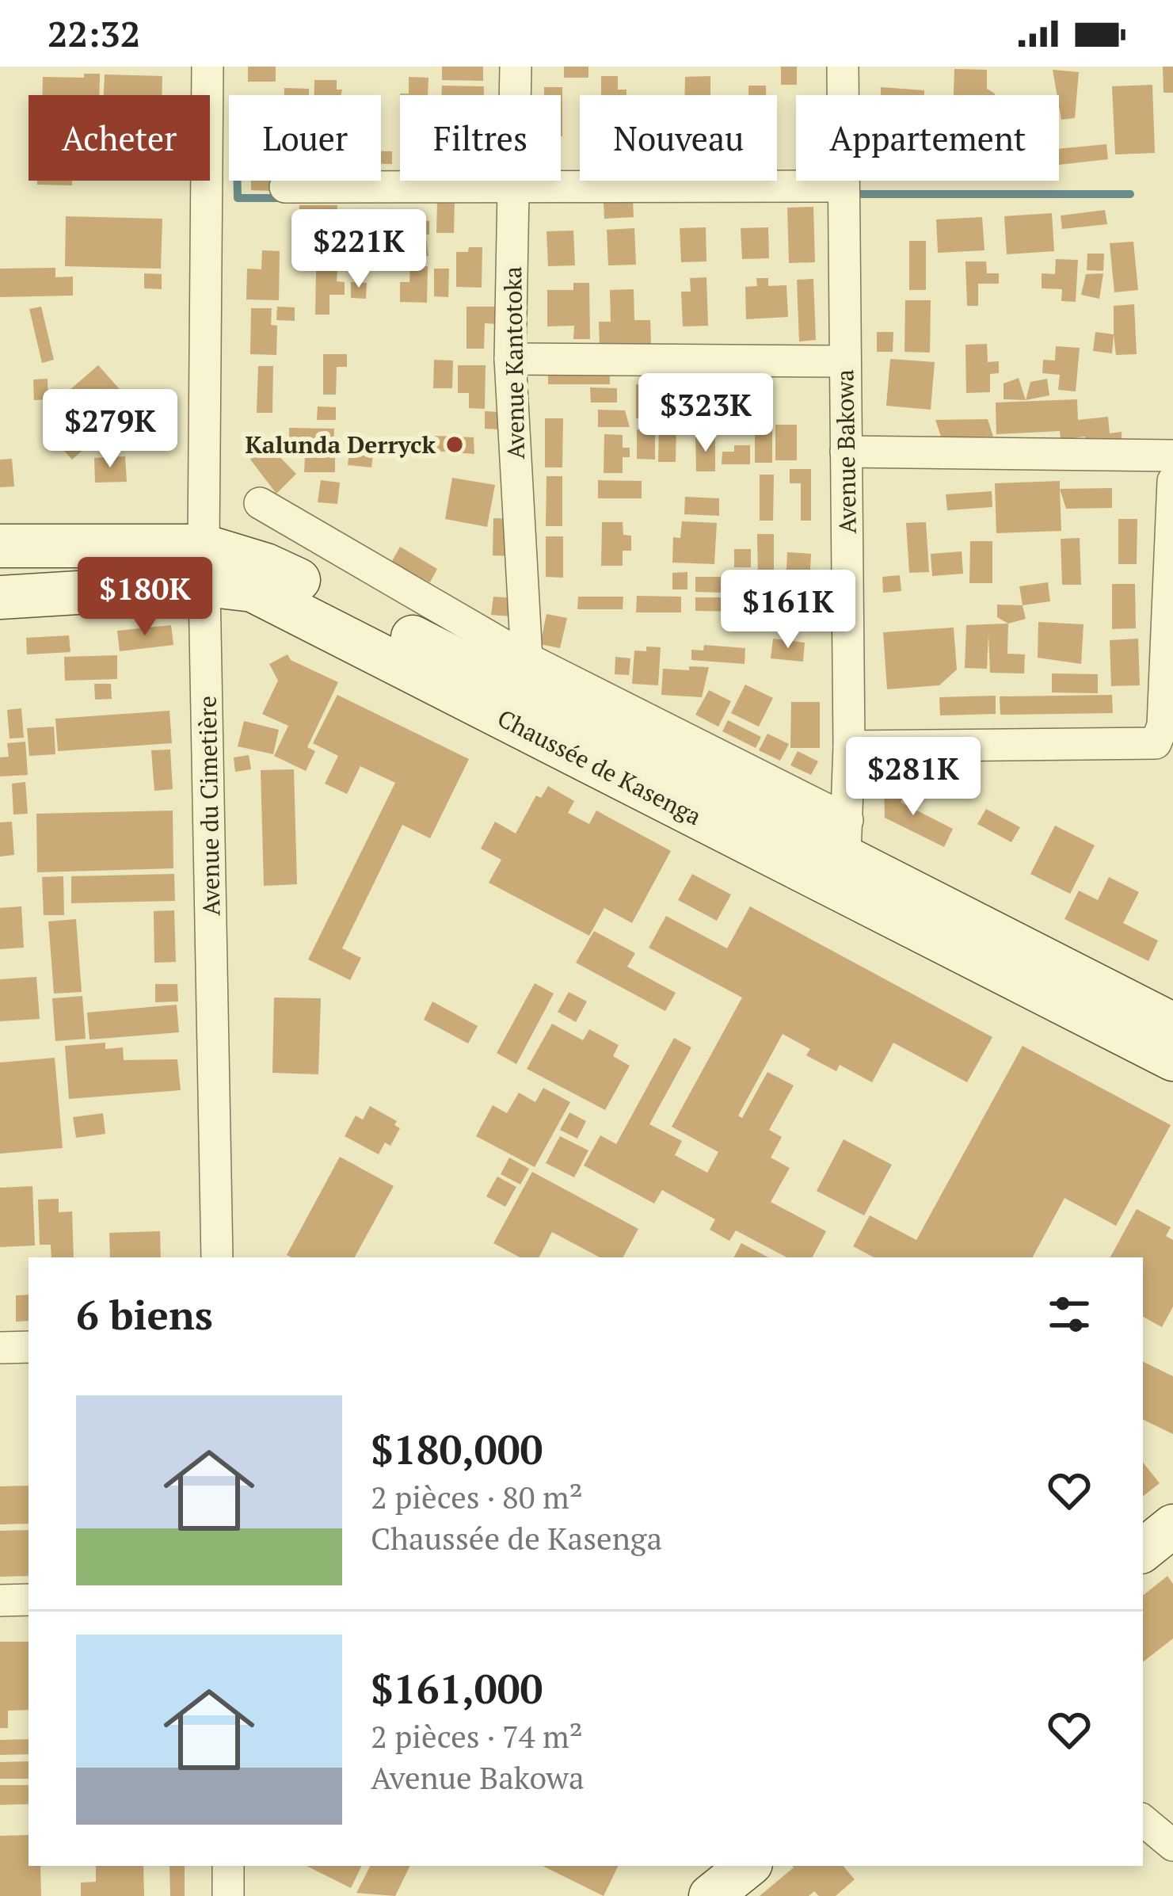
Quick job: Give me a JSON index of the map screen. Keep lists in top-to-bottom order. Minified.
{"streets":{"main road":["Chaussée de Kasenga"],"street":["Avenue Kantotoka","Avenue Bakowa","Avenue du Cimetière"]},"crossings":[["Avenue Bakowa","Chaussée de Kasenga"],["Chaussée de Kasenga","Avenue du Cimetière"]],"places":["Kalunda Derryck"],"page":{"status":"22:32","chip":["Acheter","Louer","Filtres","Nouveau","Appartement"],"price":["$221K","$323K","$279K","$180K","$161K","$281K"],"heading":"6 biens","list":[{"name":"$180,000","note":"2 pièces · 80 m² · Chaussée de Kasenga"},{"name":"$161,000","note":"2 pièces · 74 m² · Avenue Bakowa"}]}}
